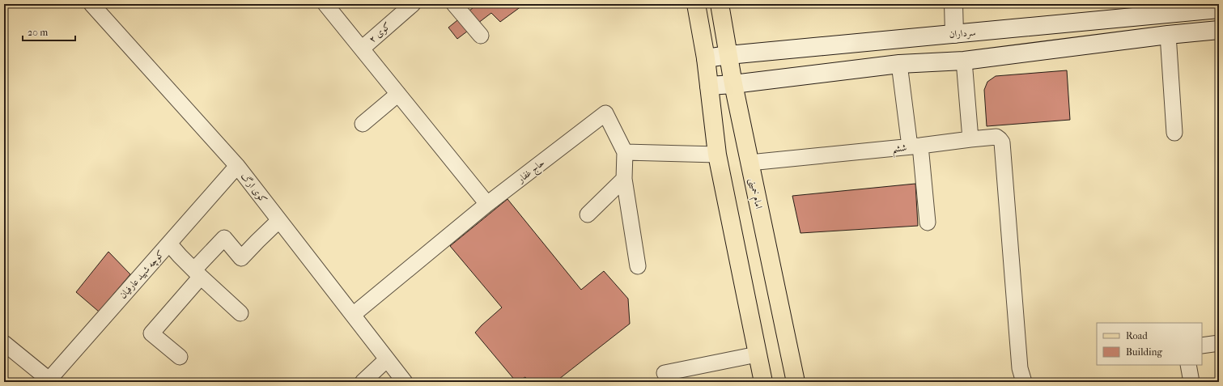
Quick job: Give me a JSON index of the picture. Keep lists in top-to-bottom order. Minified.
{"streets":{"main road":["سرداران","امام خمینی"],"street":["کوی ۲","ششم","حاج غفار","کوی ارگ","کوچه شهید عارفیان"]},"crossings":[["سرداران","امام خمینی"],["ششم","امام خمینی"],["حاج غفار","کوی ارگ"],["کوی ارگ","کوچه شهید عارفیان"]],"legend":["Road","Building"],"scale_bar":"20 m"}
